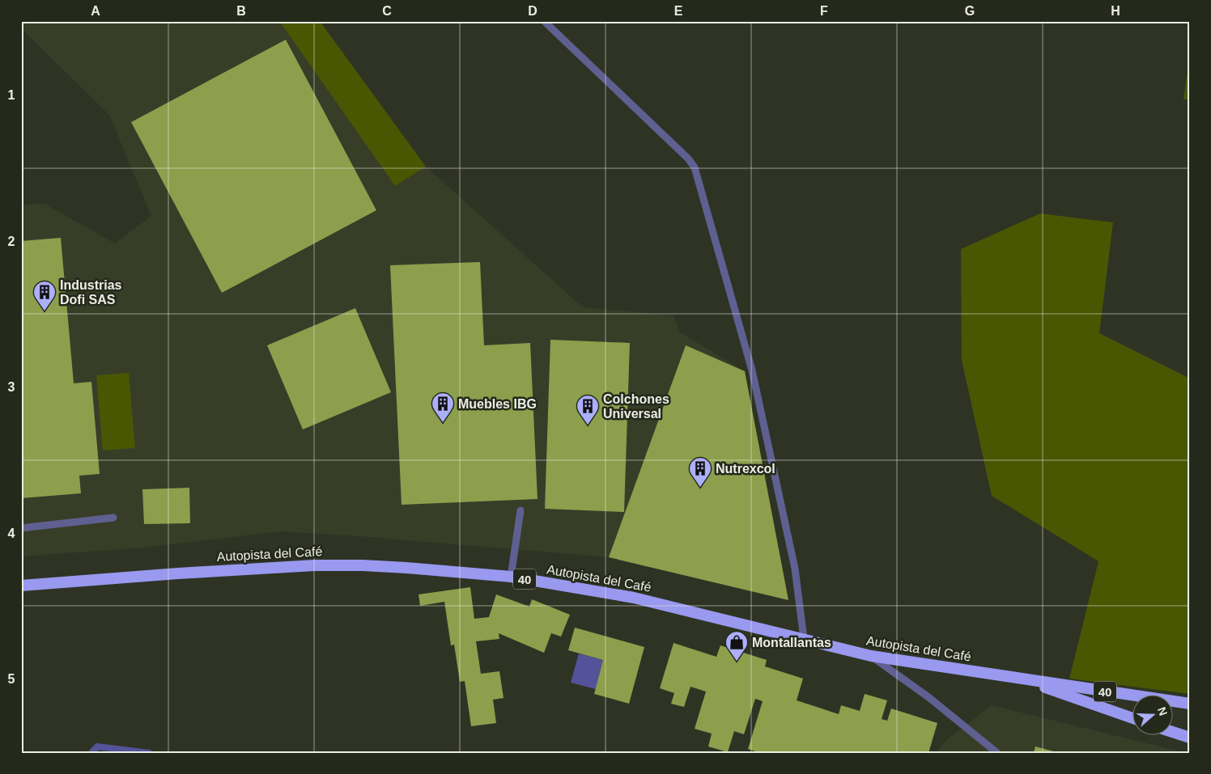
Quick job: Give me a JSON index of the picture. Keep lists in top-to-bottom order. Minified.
{"streets":{"highway":["Autopista del Café","40"]},"places":{"building":["Industrias Dofi SAS","Muebles IBG","Colchones Universal","Nutrexcol"],"shop":["Montallantas"]},"north":"right","grid":{"columns":["A","B","C","D","E","F","G","H"],"rows":["1","2","3","4","5"]}}
